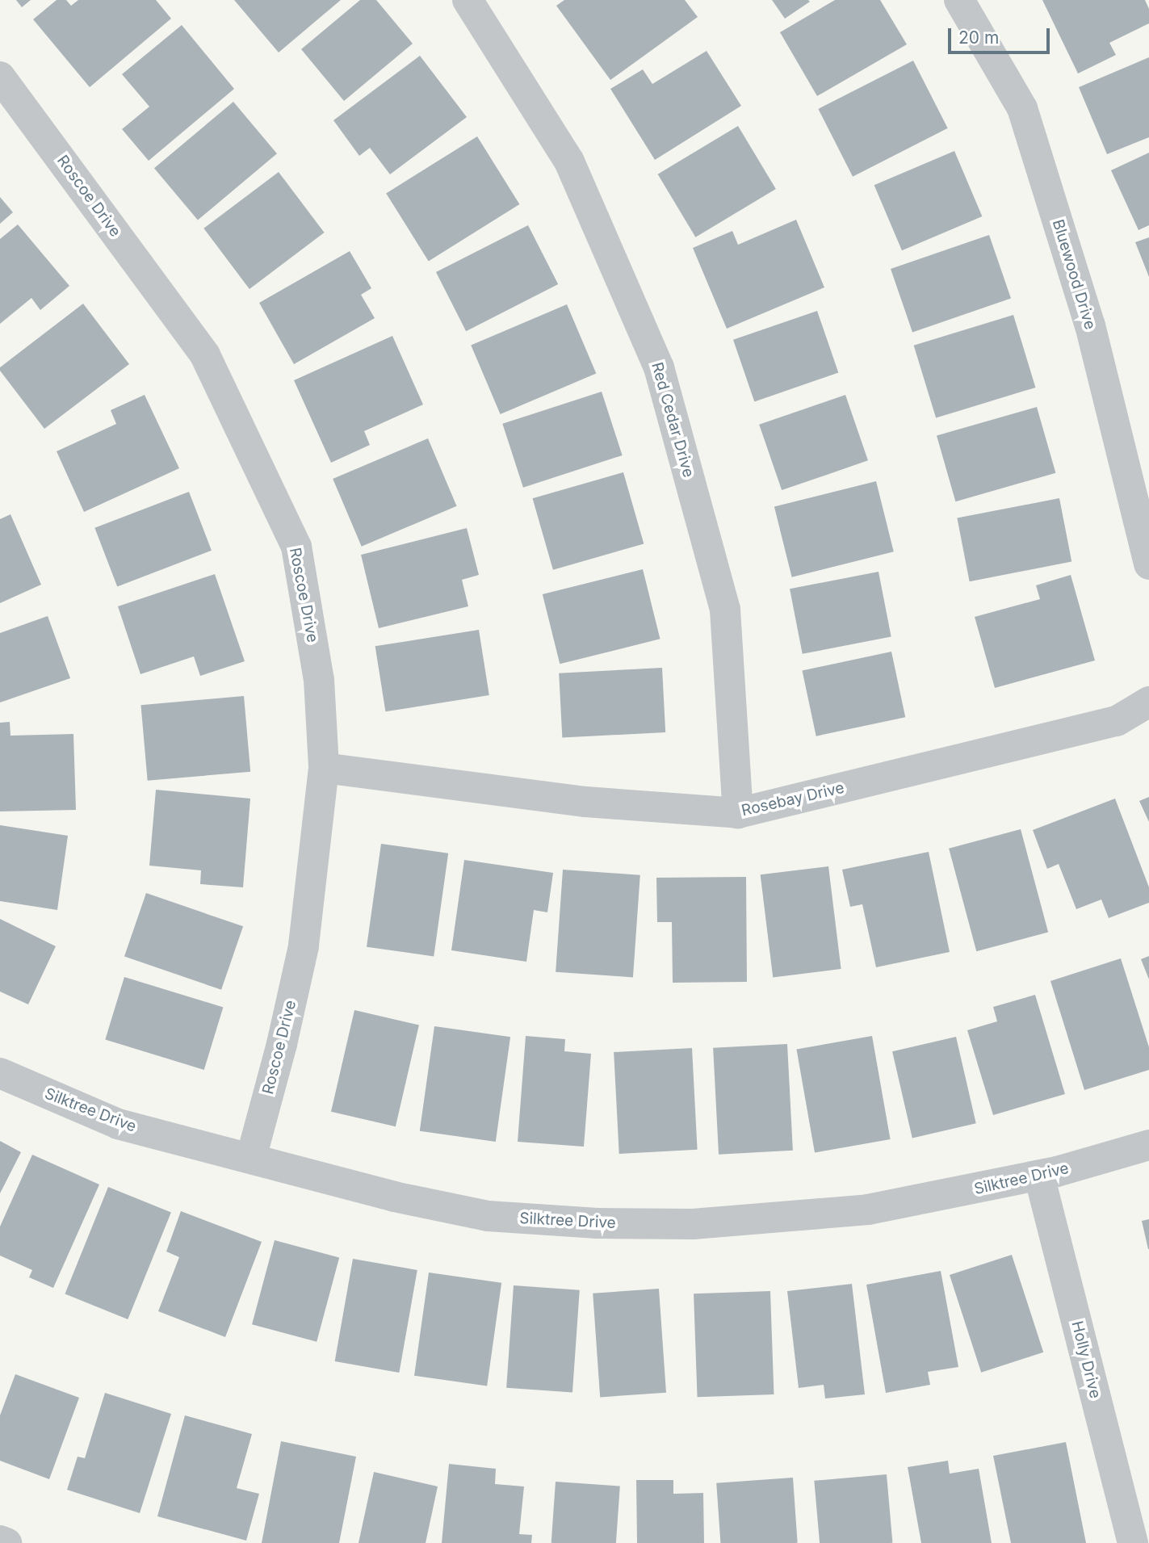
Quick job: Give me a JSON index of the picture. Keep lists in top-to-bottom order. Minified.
{"streets":{"street":["Roscoe Drive","Bluewood Drive","Red Cedar Drive","Rosebay Drive","Silktree Drive","Holly Drive"]},"crossings":[["Roscoe Drive","Rosebay Drive"],["Roscoe Drive","Silktree Drive"],["Red Cedar Drive","Rosebay Drive"],["Silktree Drive","Holly Drive"]],"scale_bar":"20 m"}
